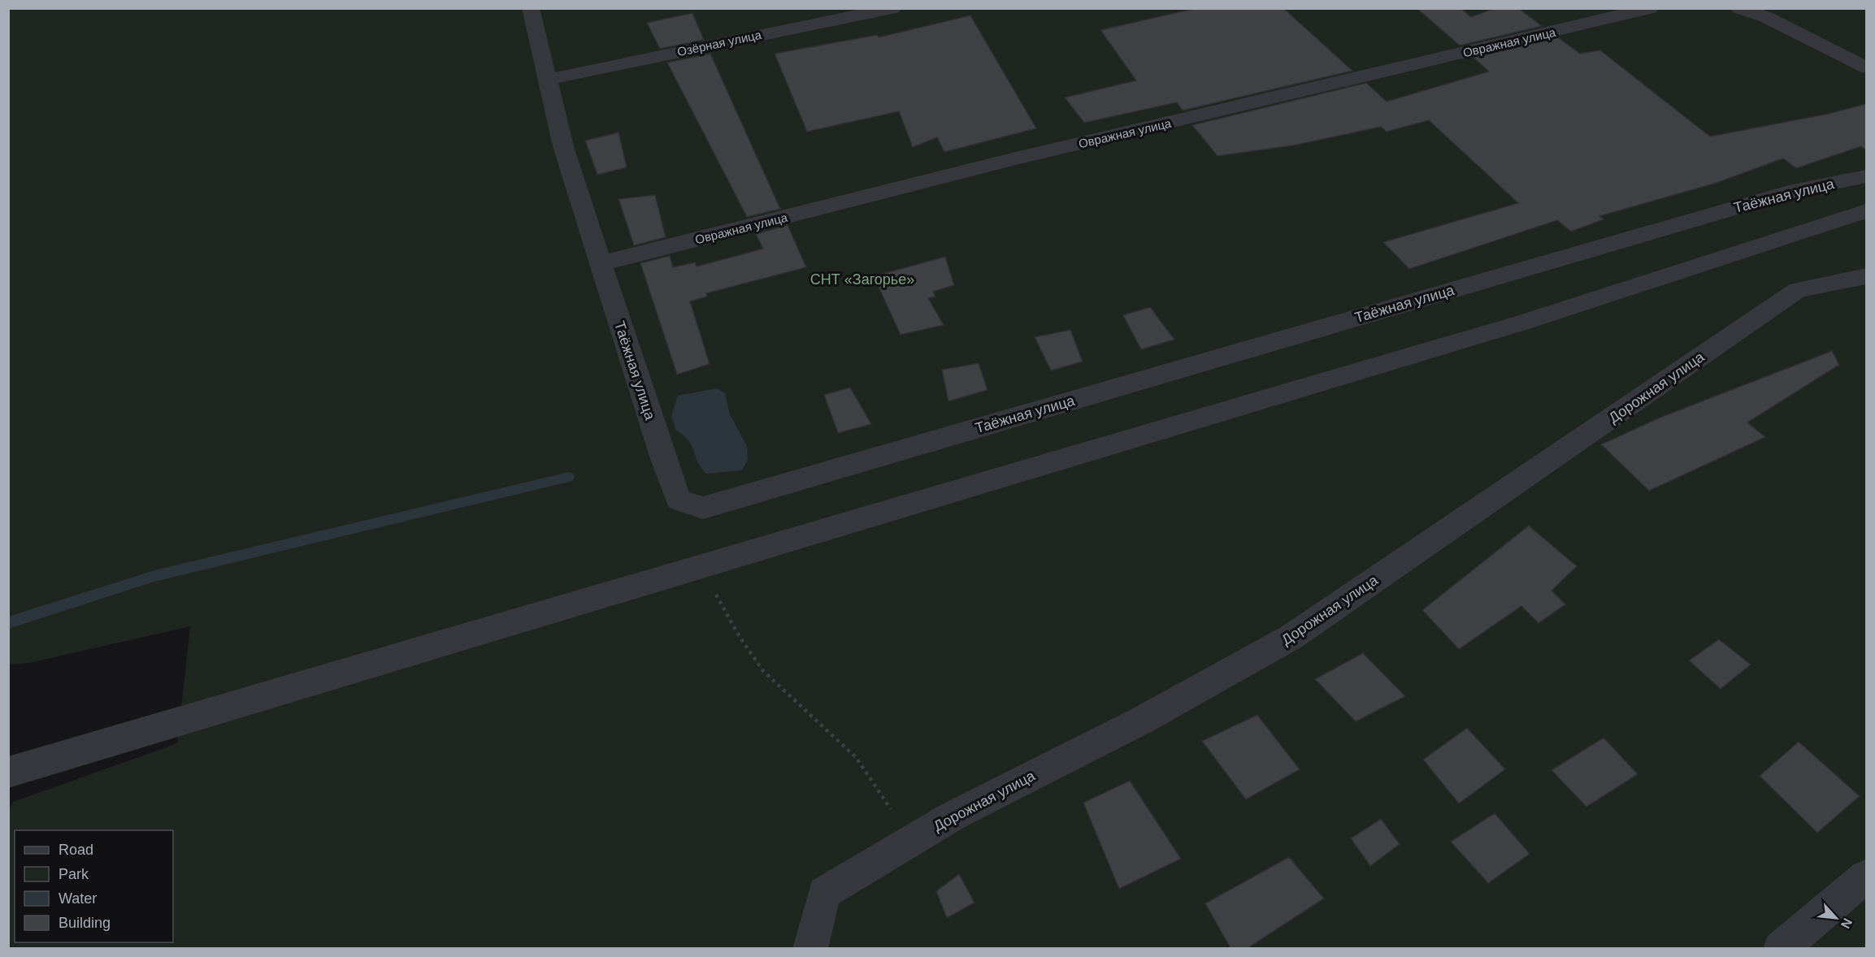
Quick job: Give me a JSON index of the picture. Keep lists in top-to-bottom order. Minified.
{"streets":{"street":["Овражная улица","Озёрная улица","Таёжная улица","Дорожная улица"]},"crossings":[["Овражная улица","Таёжная улица"],["Озёрная улица","Таёжная улица"]],"parks":["СНТ «Загорье»"],"legend":["Road","Park","Water","Building"],"north":"bottom right"}
